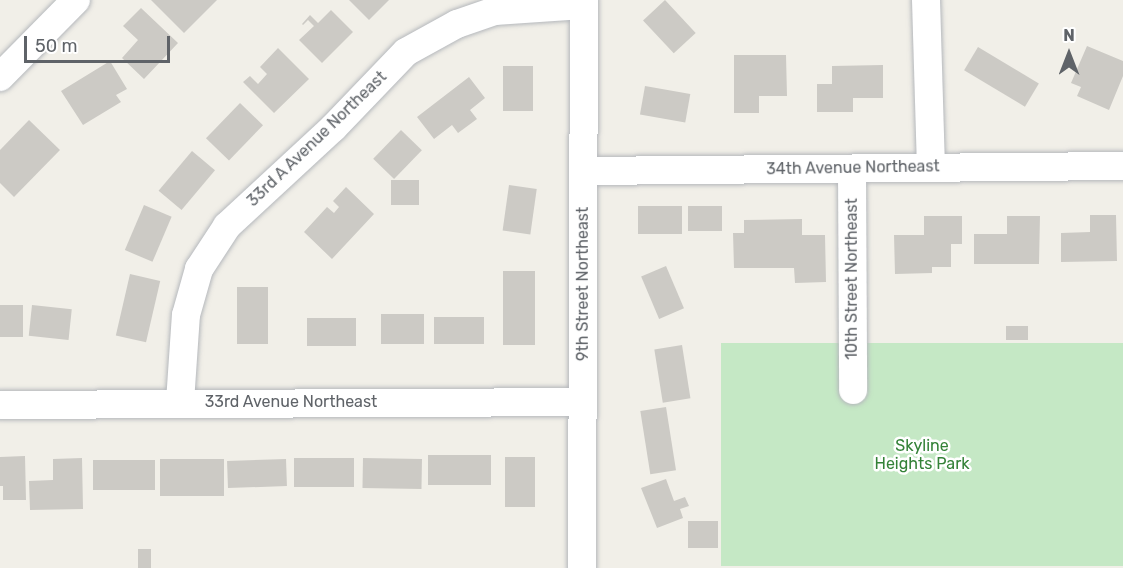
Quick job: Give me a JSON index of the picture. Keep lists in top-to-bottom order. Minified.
{"streets":{"street":["33rd A Avenue Northeast","34th Avenue Northeast","10th Street Northeast","9th Street Northeast","33rd Avenue Northeast"]},"crossings":[["33rd A Avenue Northeast","9th Street Northeast"],["33rd A Avenue Northeast","33rd Avenue Northeast"],["34th Avenue Northeast","10th Street Northeast"],["34th Avenue Northeast","9th Street Northeast"],["9th Street Northeast","33rd Avenue Northeast"]],"parks":["Skyline Heights Park"],"scale_bar":"50 m","north":"top"}
